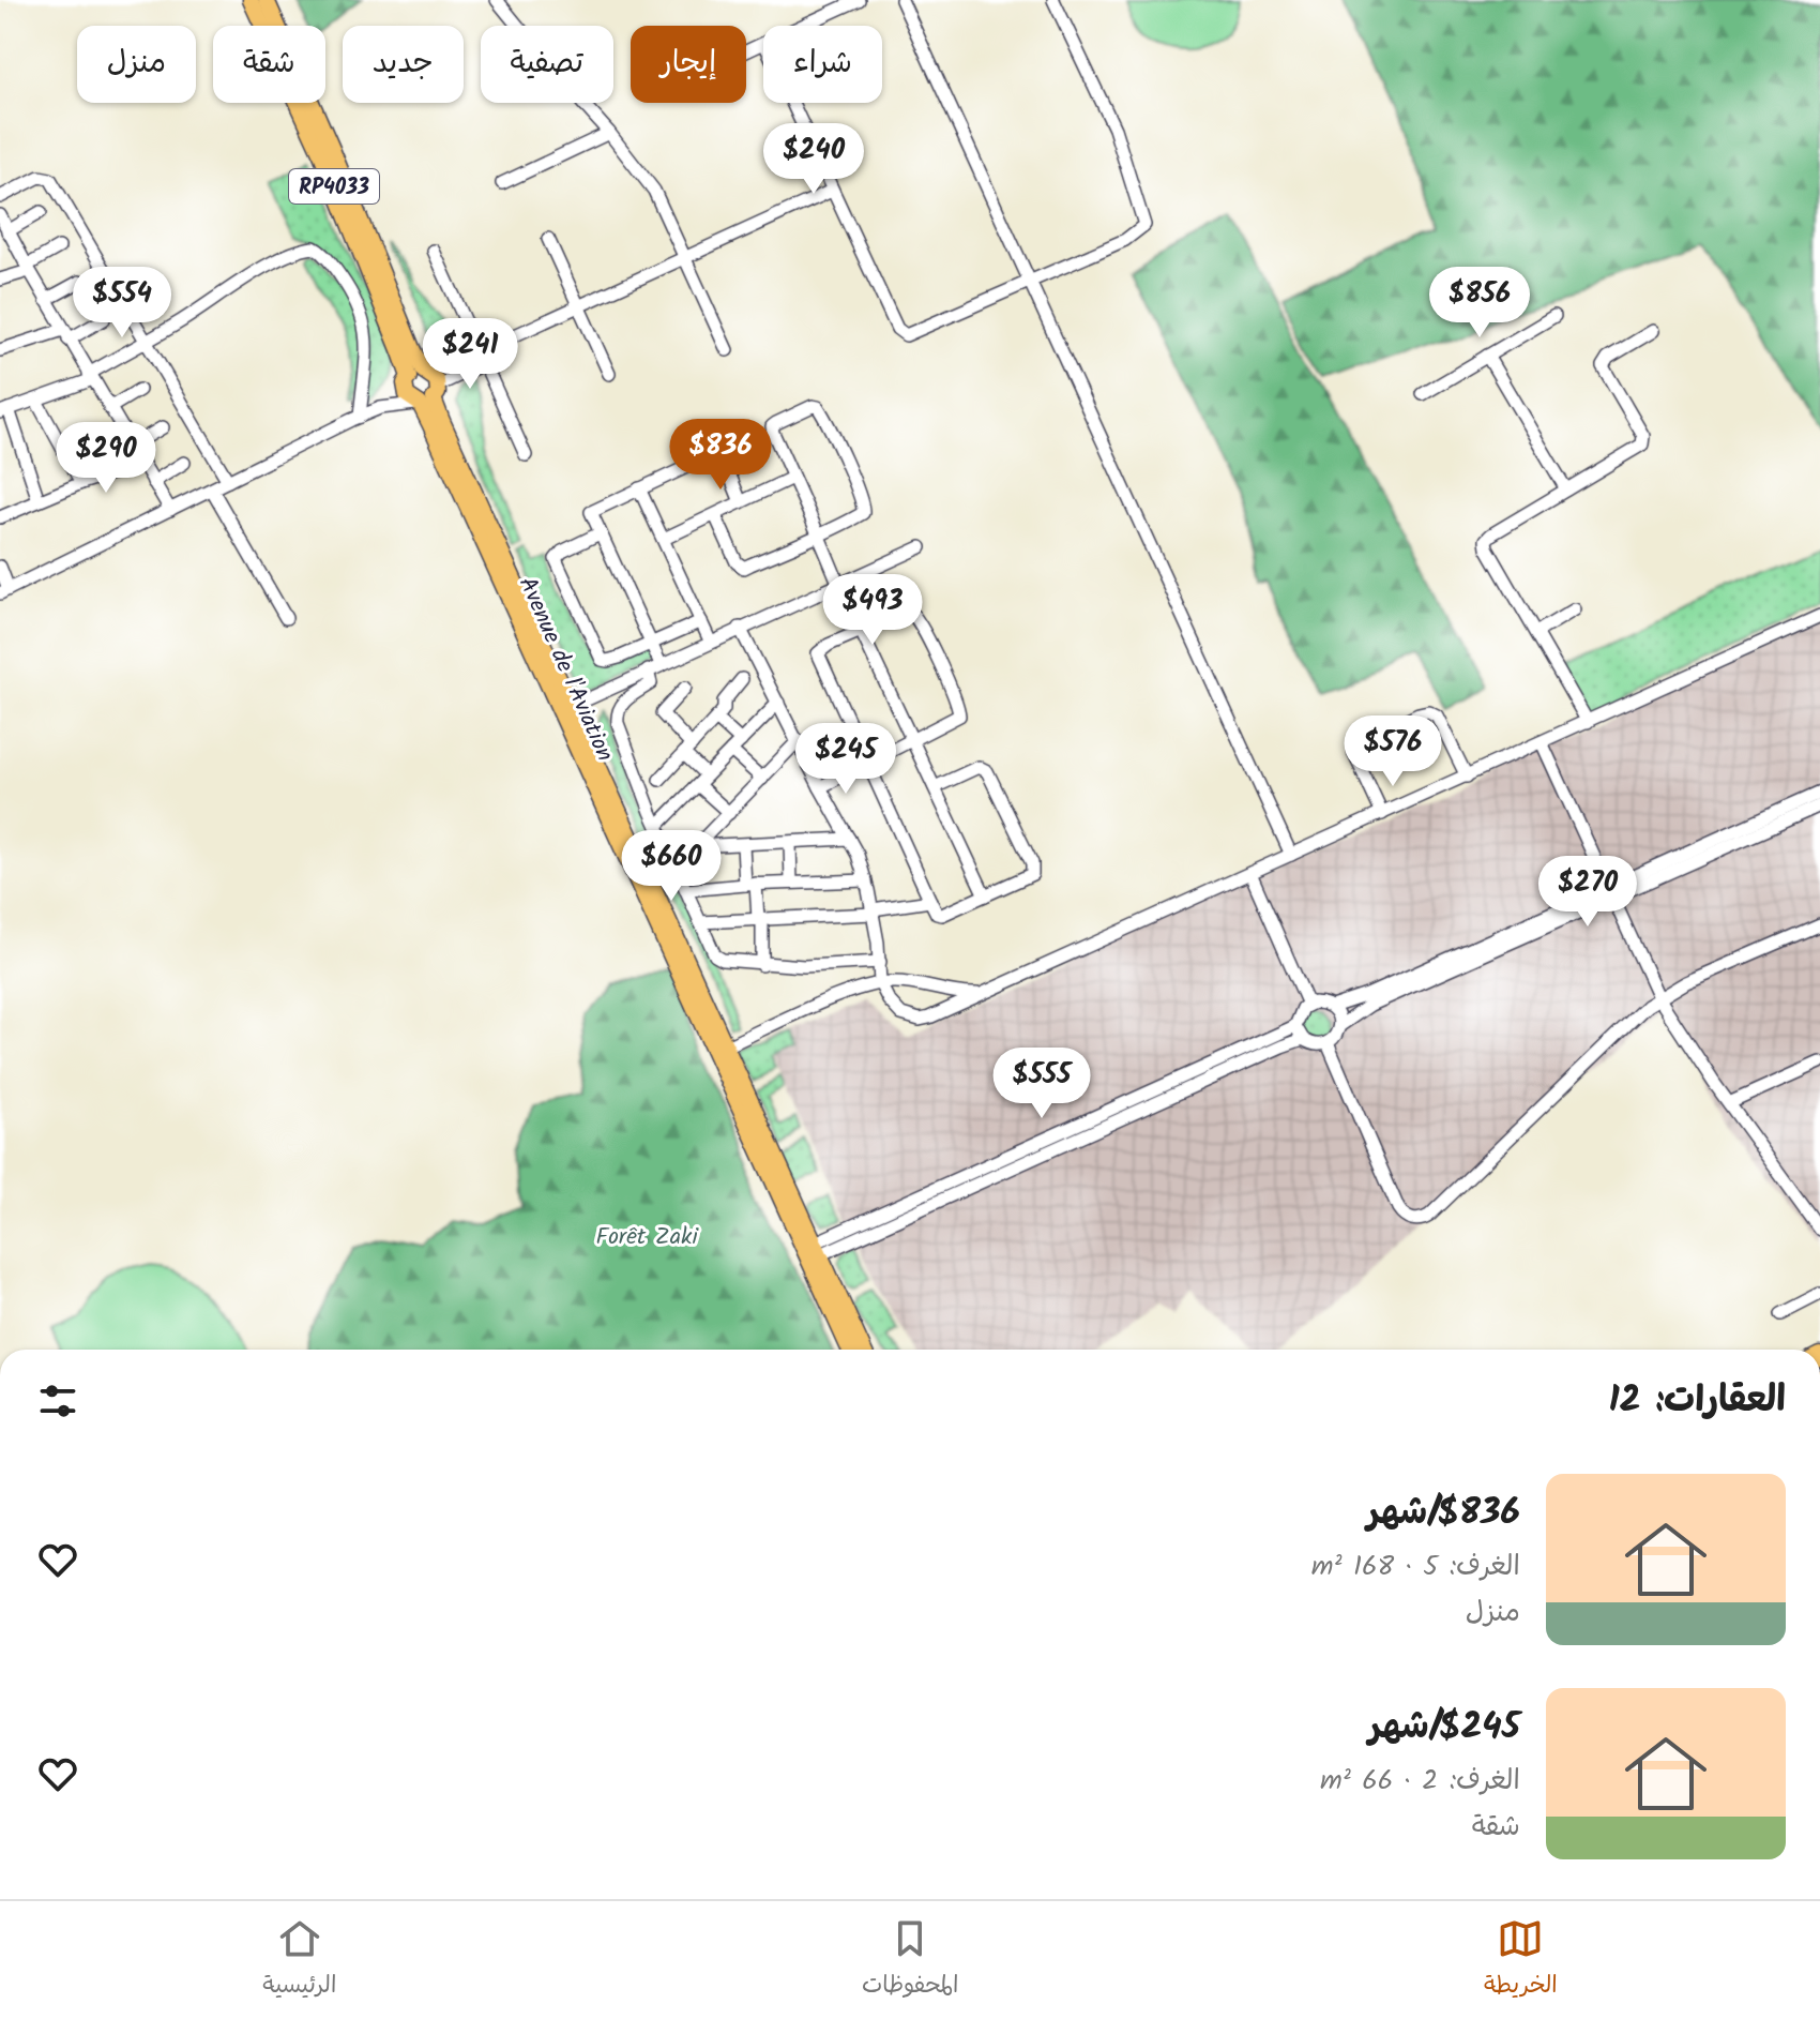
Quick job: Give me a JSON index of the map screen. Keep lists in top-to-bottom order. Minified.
{"streets":{"main road":["RP4033","Avenue de l'Aviation"]},"parks":["Forêt Zaki"],"page":{"chip":["شراء","إيجار","تصفية","جديد","شقة","منزل"],"price":["$240","$554","$856","$241","$836","$290","$493","$576","$245","$660","$270","$555"],"heading":"العقارات: 12","list":[{"name":"$836/شهر","note":"الغرف: 5 · 168 m² · منزل"},{"name":"$245/شهر","note":"الغرف: 2 · 66 m² · شقة"}],"tabs":["الخريطة","المحفوظات","الرئيسية"]}}
